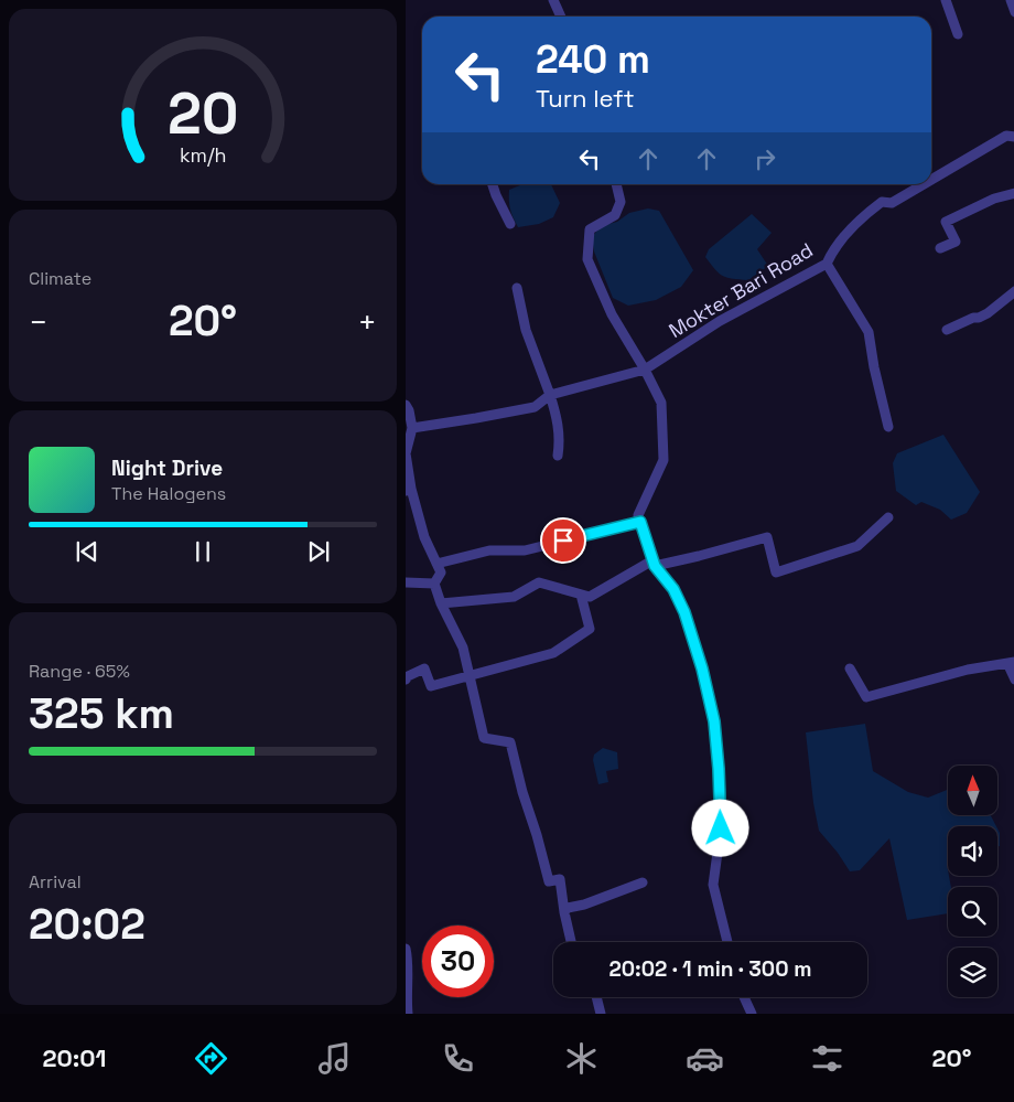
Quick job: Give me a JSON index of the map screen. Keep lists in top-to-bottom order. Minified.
{"streets":{"street":["Mokter Bari Road"]},"north":"top","page":{"turn":["240 m","Turn left"],"tile":["Climate",["Range · 65%","325 km"],["Arrival","20:02"]],"heat":["−","20°","+"],"song":["Night Drive","The Halogens"],"limit":"30","trip":"20:02 · 1 min · 300 m","tabs":["20:01","20°"],"gauge":["20","km/h"]}}
